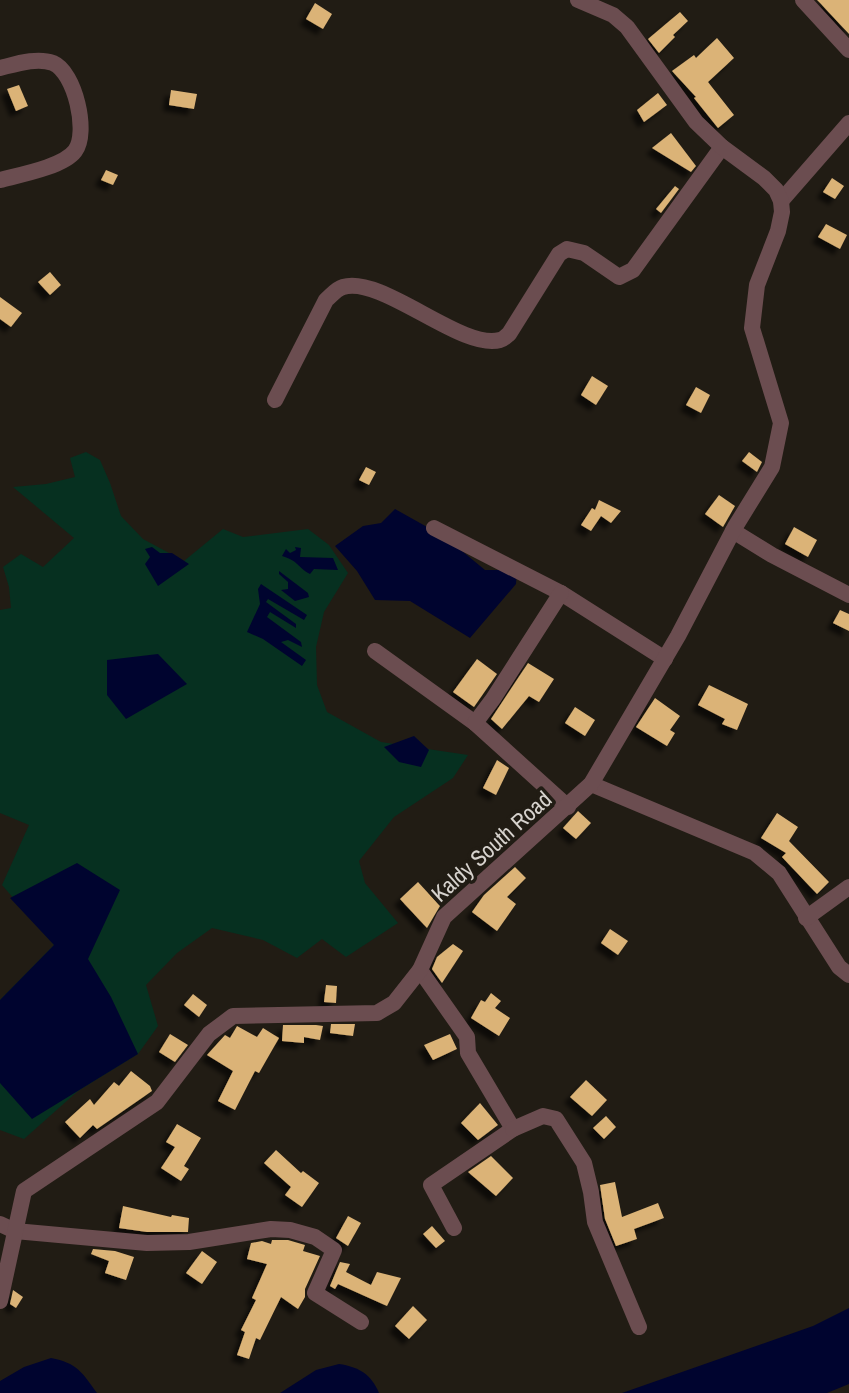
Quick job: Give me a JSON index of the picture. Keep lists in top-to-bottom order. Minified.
{"streets":{"street":["Kaldy South Road"]}}
